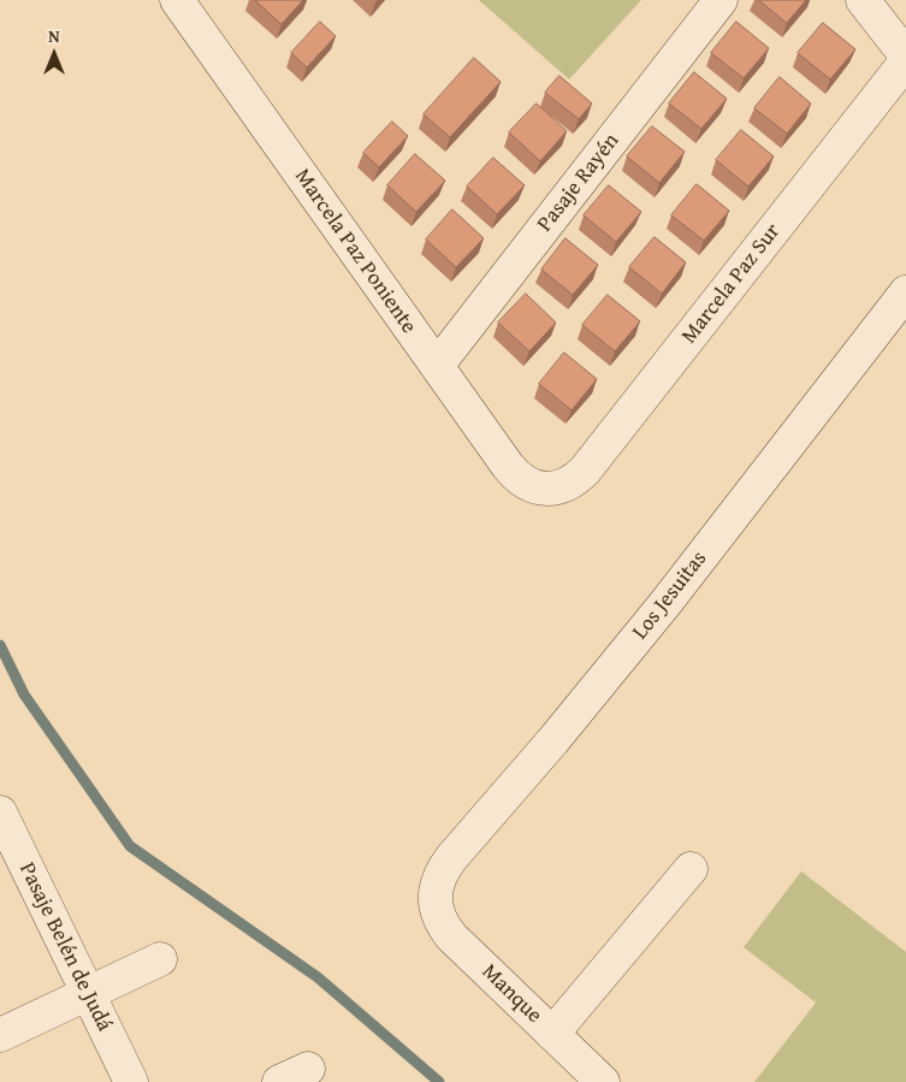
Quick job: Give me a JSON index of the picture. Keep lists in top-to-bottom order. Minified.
{"streets":{"street":["Pasaje Rayén","Marcela Paz Poniente","Marcela Paz Sur","Los Jesuitas","Pasaje Belén de Judá","Manque"]},"crossings":[["Pasaje Rayén","Marcela Paz Poniente"],["Marcela Paz Poniente","Marcela Paz Sur"],["Los Jesuitas","Manque"]],"north":"top"}
